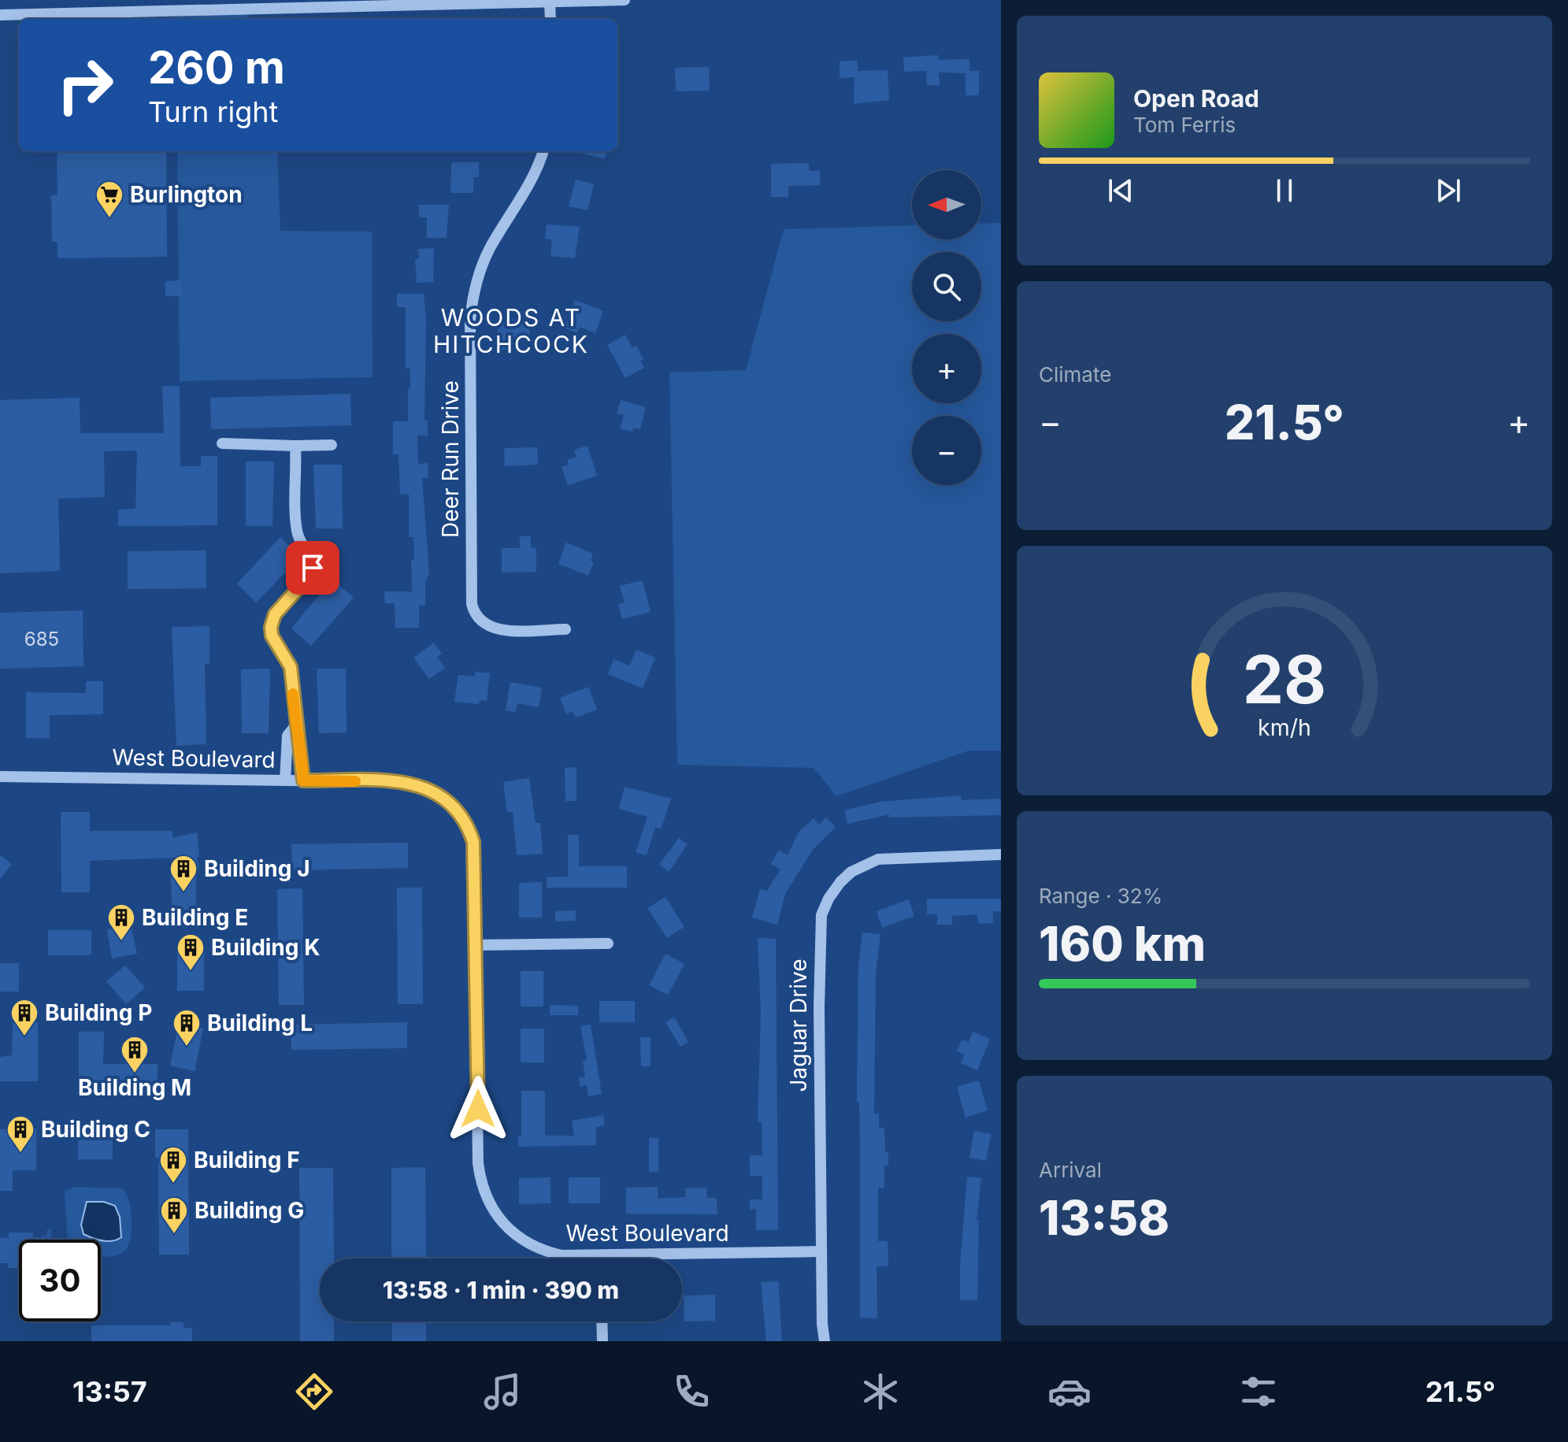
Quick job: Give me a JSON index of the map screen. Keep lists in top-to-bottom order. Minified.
{"streets":{"street":["Deer Run Drive","West Boulevard","Jaguar Drive"]},"crossings":[["West Boulevard","Jaguar Drive"]],"districts":["WOODS AT HITCHCOCK"],"places":{"supermarket":["Burlington"],"building":["Building J","Building E","Building K","Building P","Building L","Building M","Building C","Building F","Building G"]},"house_numbers":["685"],"north":"left","page":{"turn":["260 m","Turn right"],"song":["Open Road","Tom Ferris"],"map_buttons":["+","−"],"tile":["Climate",["Range · 32%","160 km"],["Arrival","13:58"]],"heat":["−","21.5°","+"],"limit":"30","trip":"13:58 · 1 min · 390 m","tabs":["13:57","21.5°"],"gauge":["28","km/h"]}}
